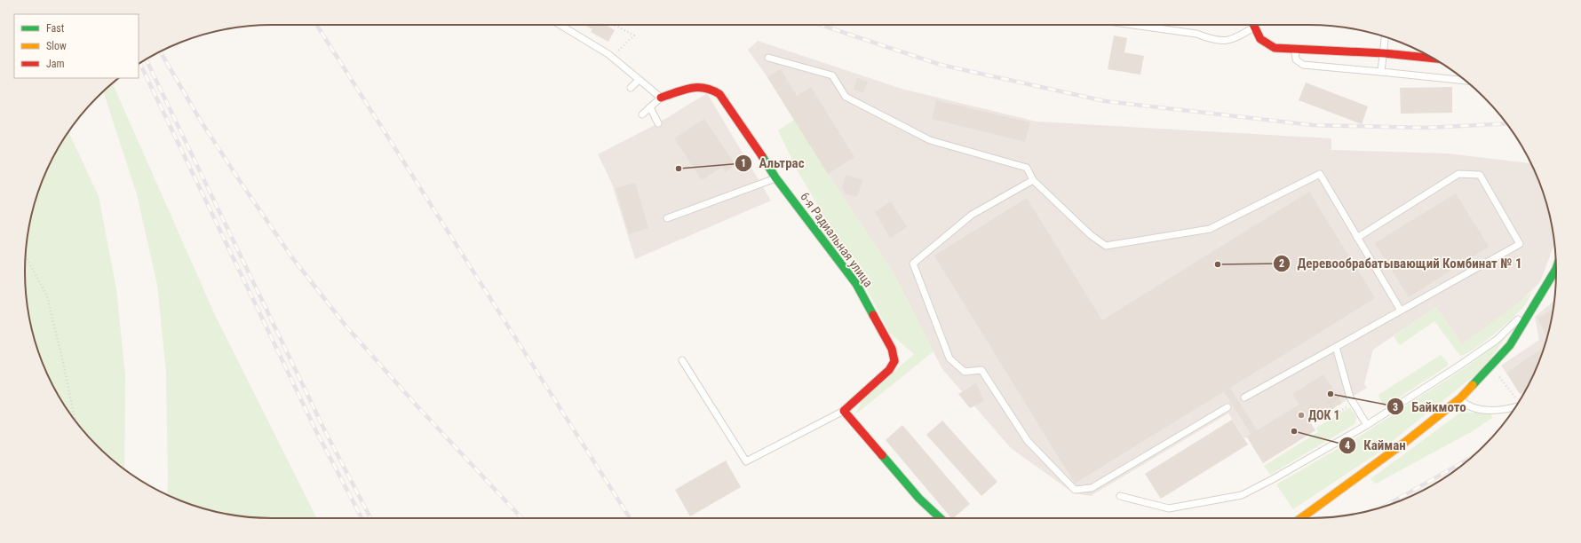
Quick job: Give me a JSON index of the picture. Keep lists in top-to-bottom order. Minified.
{"streets":{"street":["6-я Радиальная улица"]},"places":["Альтрас","Деревообрабатывающий Комбинат № 1","Байкмото","ДОК 1","Кайман"],"legend":["Fast","Slow","Jam"]}
